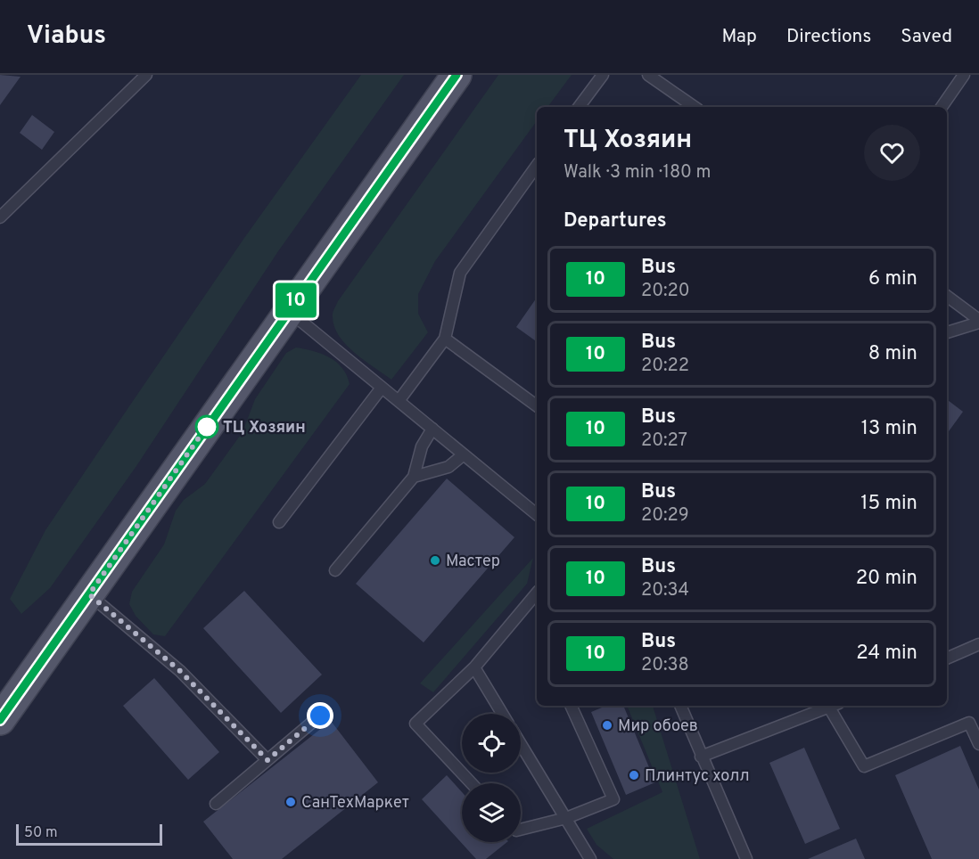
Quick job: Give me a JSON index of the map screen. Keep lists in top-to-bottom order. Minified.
{"places":["ТЦ Хозяин","Мастер","Мир обоев","Плинтус холл","СанТехМаркет"],"lines":["bus line 10"],"scale_bar":"50 m","page":{"header":"Viabus","nav":["Map","Directions","Saved"],"on_map":"10","heading":[["ТЦ Хозяин","Walk · 3 min · 180 m"],"Departures"],"list":[{"mark":"10","name":"Bus","note":"20:20","value":"6 min"},{"mark":"10","name":"Bus","note":"20:22","value":"8 min"},{"mark":"10","name":"Bus","note":"20:27","value":"13 min"},{"mark":"10","name":"Bus","note":"20:29","value":"15 min"},{"mark":"10","name":"Bus","note":"20:34","value":"20 min"},{"mark":"10","name":"Bus","note":"20:38","value":"24 min"}],"scale":"50 m"}}
